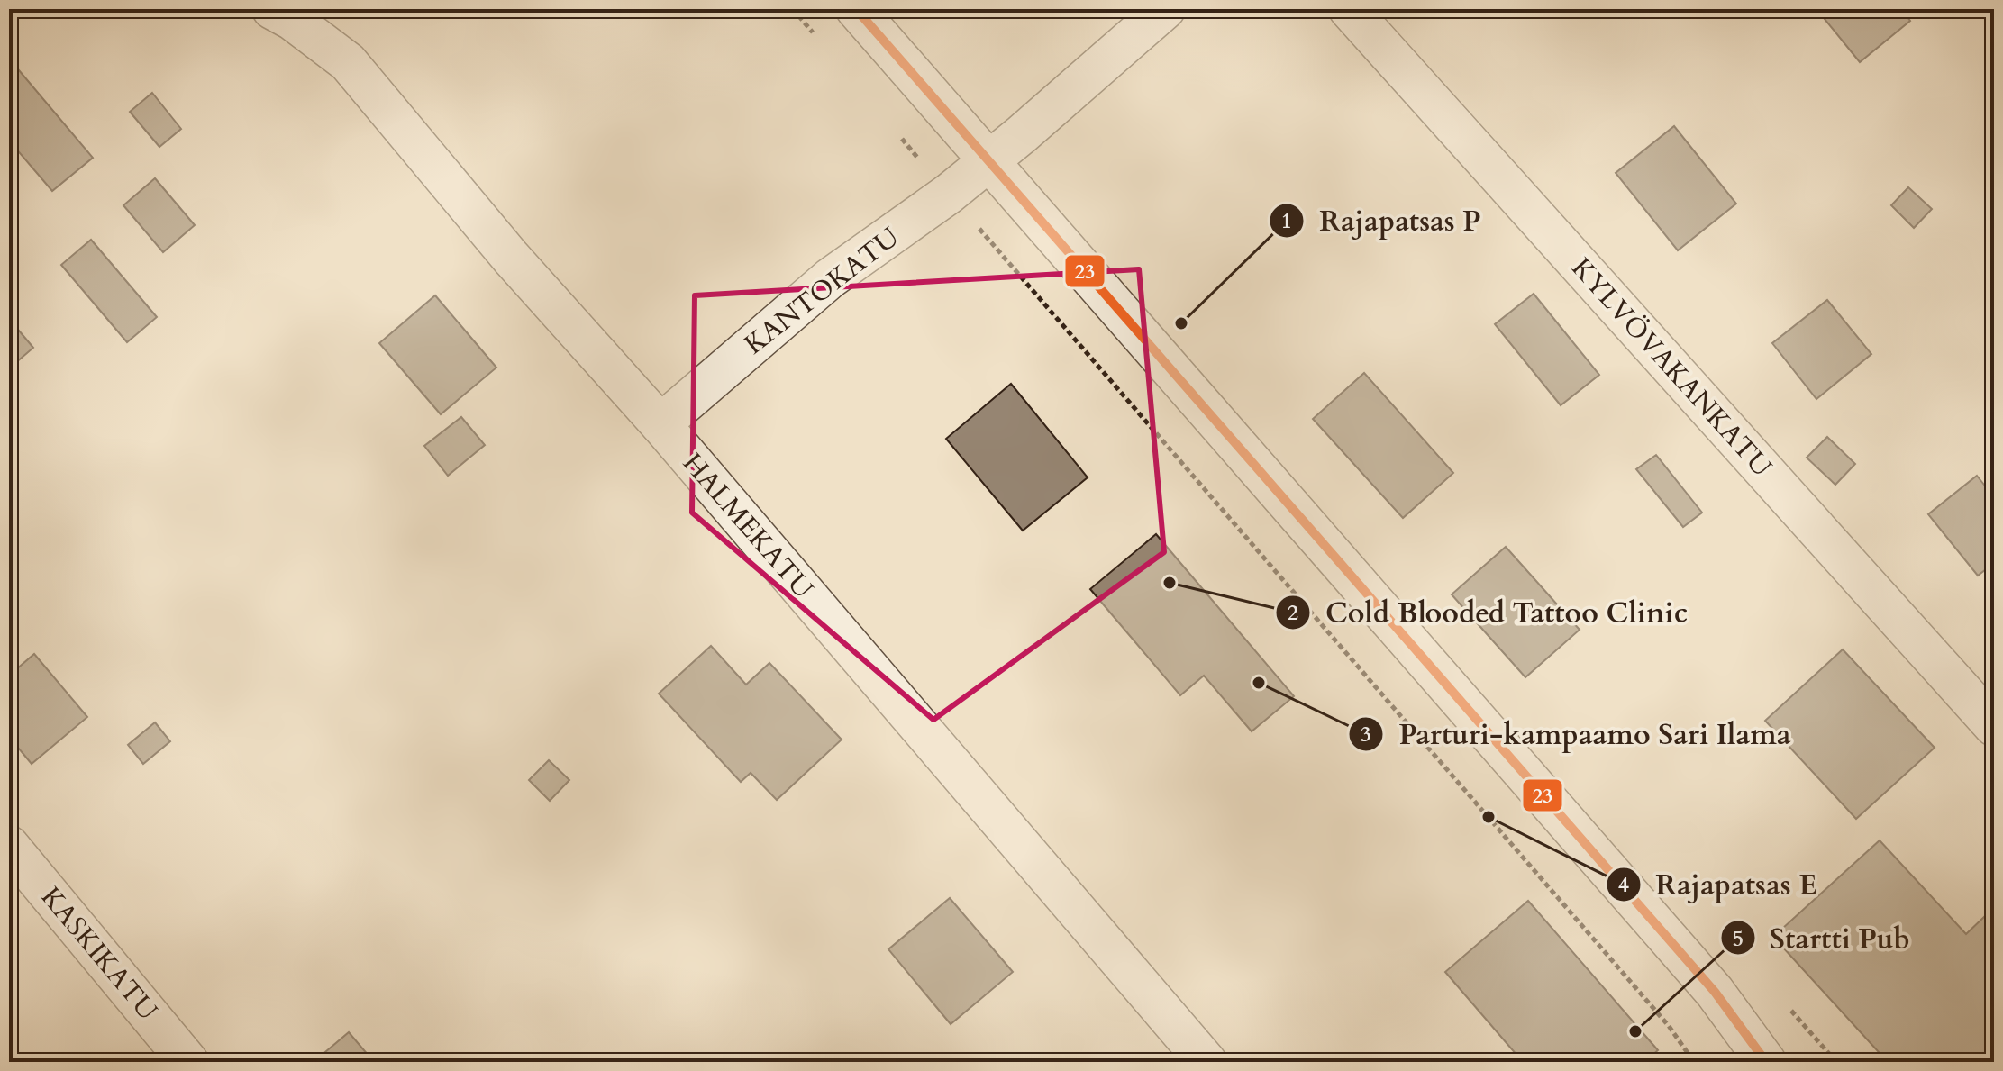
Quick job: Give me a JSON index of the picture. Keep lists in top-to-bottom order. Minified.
{"streets":{"street":["KANTOKATU","KYLVÖVAKANKATU","HALMEKATU","KASKIKATU"]},"crossings":[["KANTOKATU","HALMEKATU"]],"places":["Rajapatsas P","Cold Blooded Tattoo Clinic","Parturi-kampaamo Sari Ilama","Rajapatsas E","Startti Pub"],"lines":["transit line 23"]}
